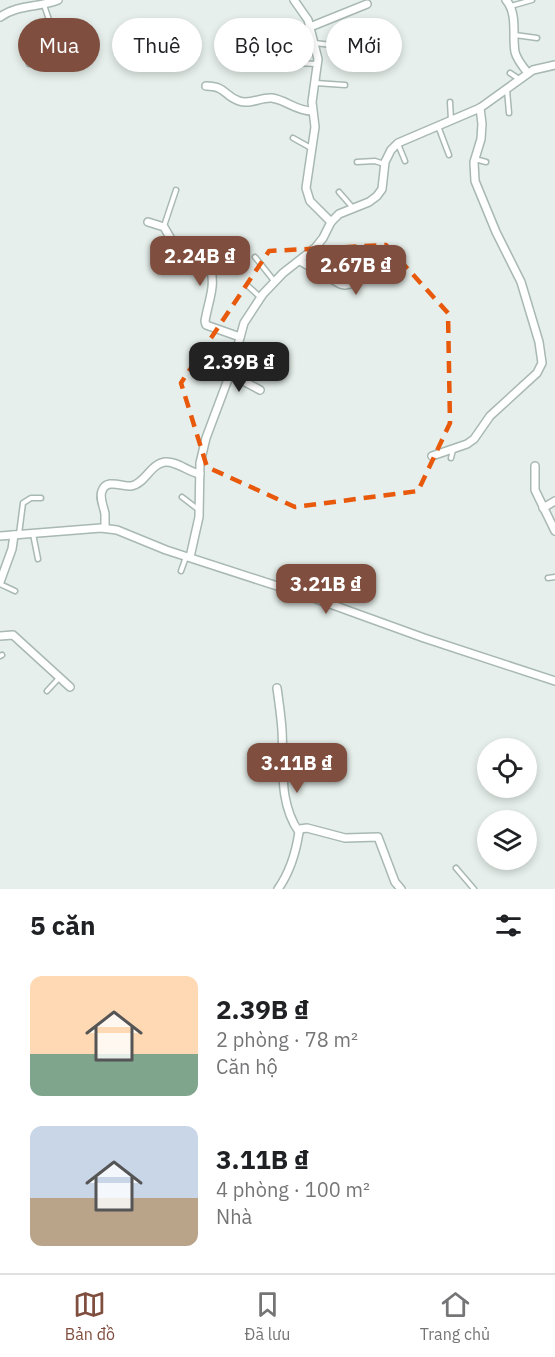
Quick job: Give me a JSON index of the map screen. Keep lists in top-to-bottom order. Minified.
{"page":{"chip":["Mua","Thuê","Bộ lọc","Mới"],"price":["2.24B ₫","2.67B ₫","2.39B ₫","3.21B ₫","3.11B ₫"],"heading":"5 căn","list":[{"name":"2.39B ₫","note":"2 phòng · 78 m² · Căn hộ"},{"name":"3.11B ₫","note":"4 phòng · 100 m² · Nhà"}],"tabs":["Bản đồ","Đã lưu","Trang chủ"]}}
